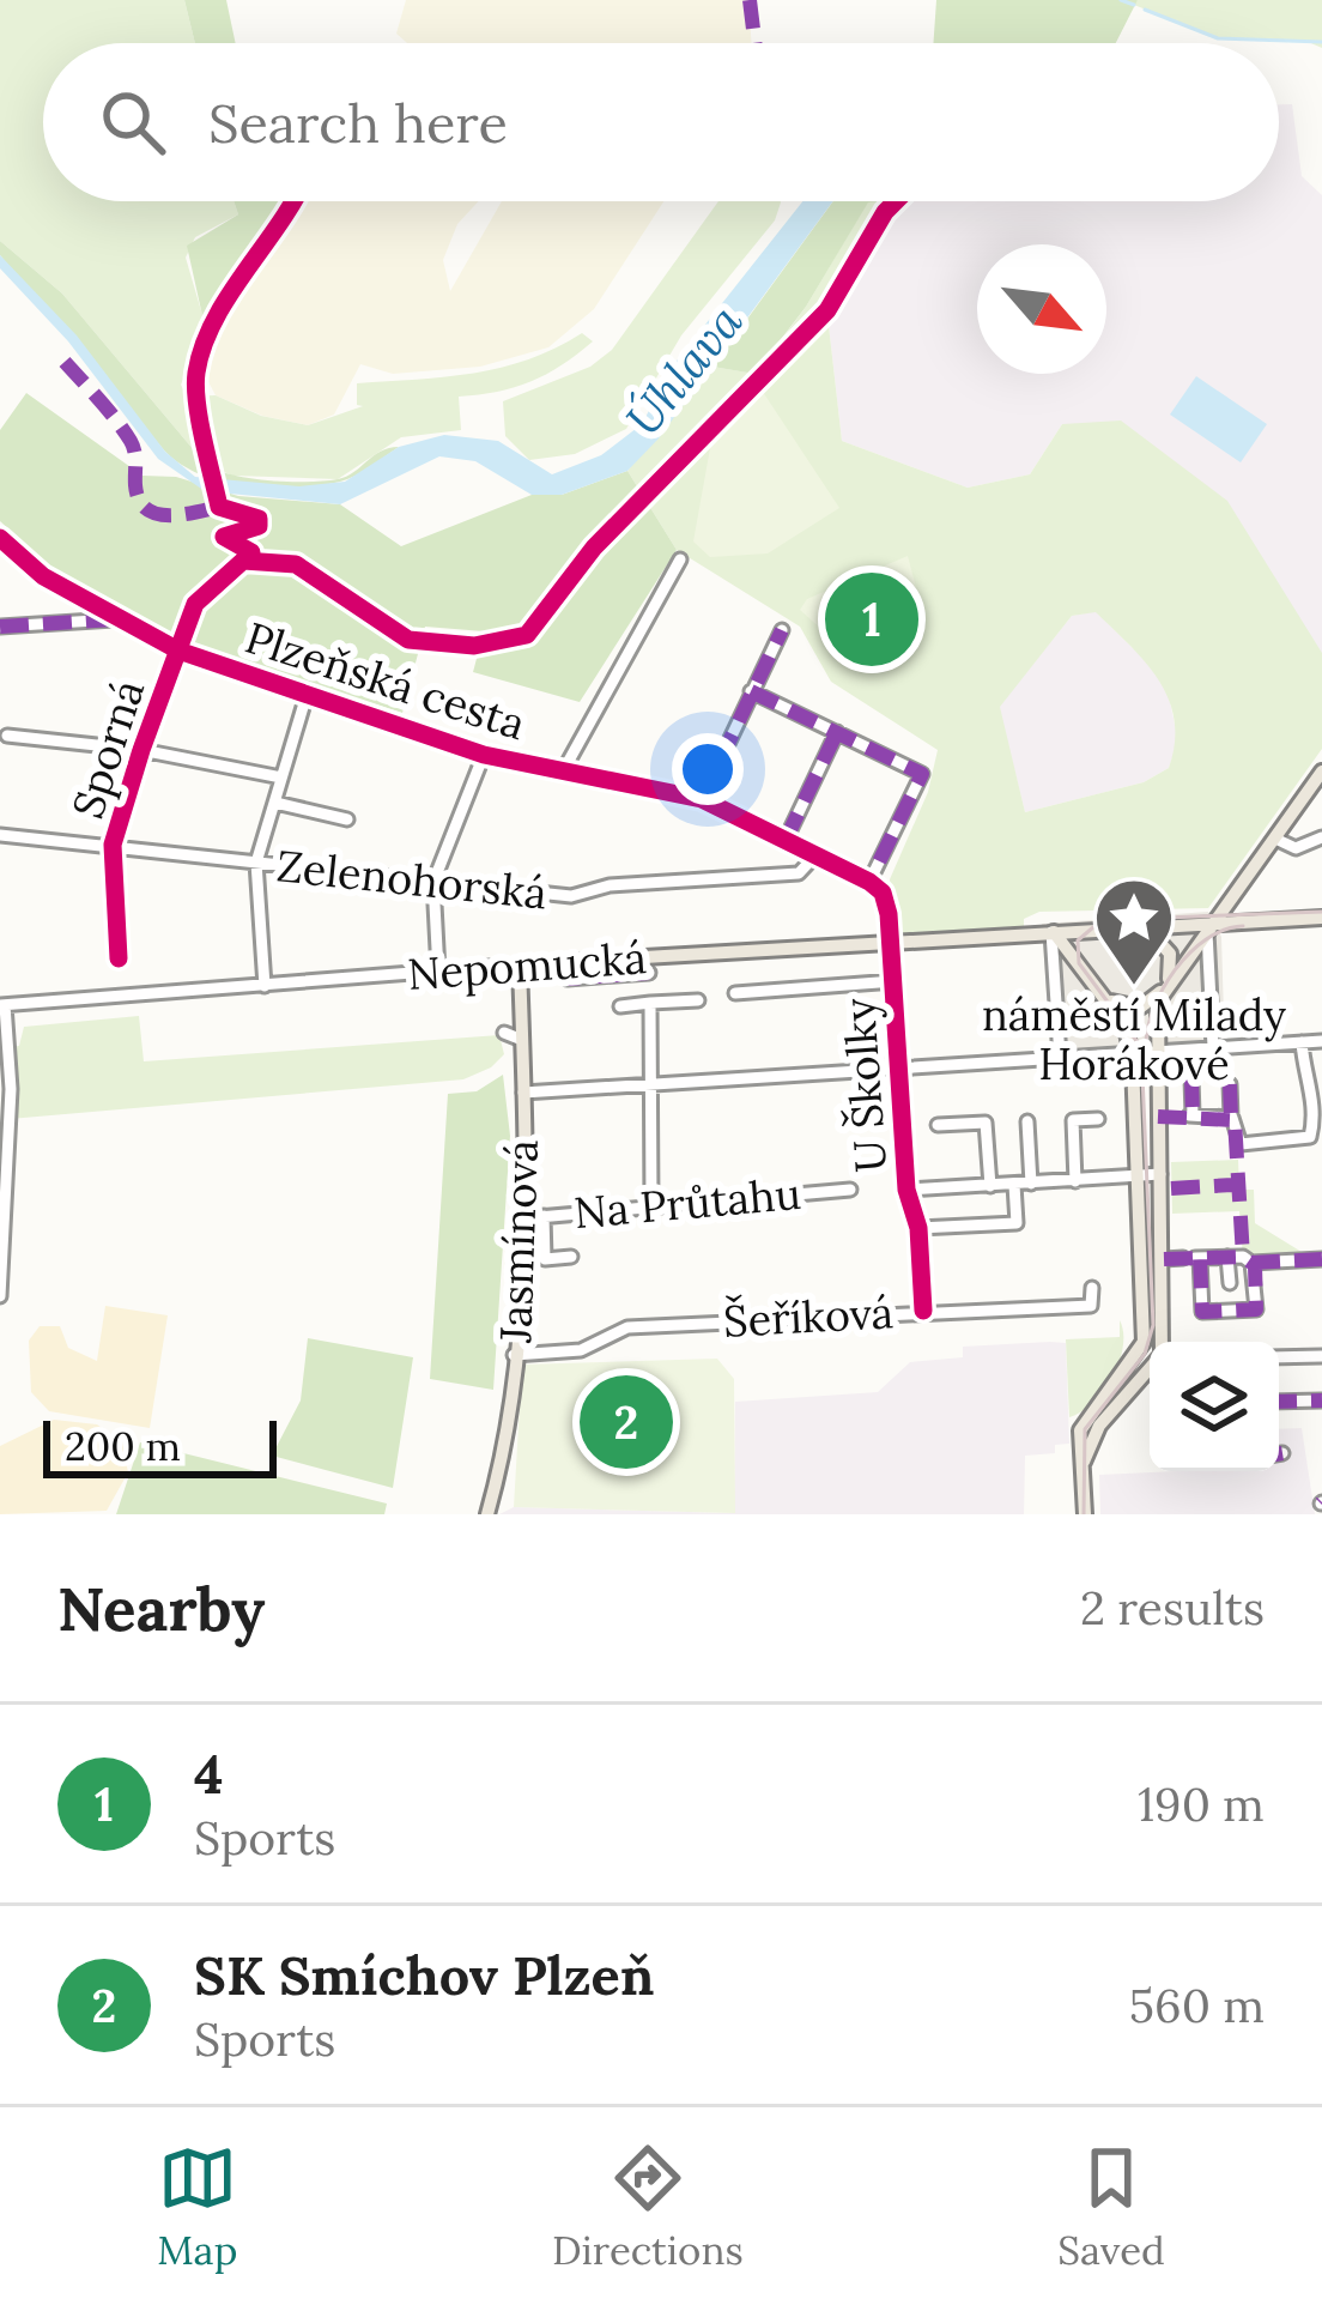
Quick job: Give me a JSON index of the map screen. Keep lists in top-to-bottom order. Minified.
{"streets":{"main road":["Nepomucká","Jasmínová"],"street":["Plzeňská cesta","Sporná","Zelenohorská","U Školky","Na Průtahu","Šeříková"]},"crossings":[["Plzeňská cesta","Sporná"],["Plzeňská cesta","Zelenohorská"],["Sporná","Zelenohorská"],["Nepomucká","U Školky"],["Nepomucká","Jasmínová"],["U Školky","Šeříková"],["Na Průtahu","Jasmínová"],["Jasmínová","Šeříková"]],"water":["Úhlava"],"places":{"place":["náměstí Milady Horákové"]},"scale_bar":"200 m","north":"bottom right","page":{"search":"Search here","pins":["1","2"],"scale":"200 m","heading":["Nearby","2 results"],"list":[{"mark":"1","name":"4","note":"Sports","value":"190 m"},{"mark":"2","name":"SK Smíchov Plzeň","note":"Sports","value":"560 m"}],"nav":["Map","Directions","Saved"]}}
